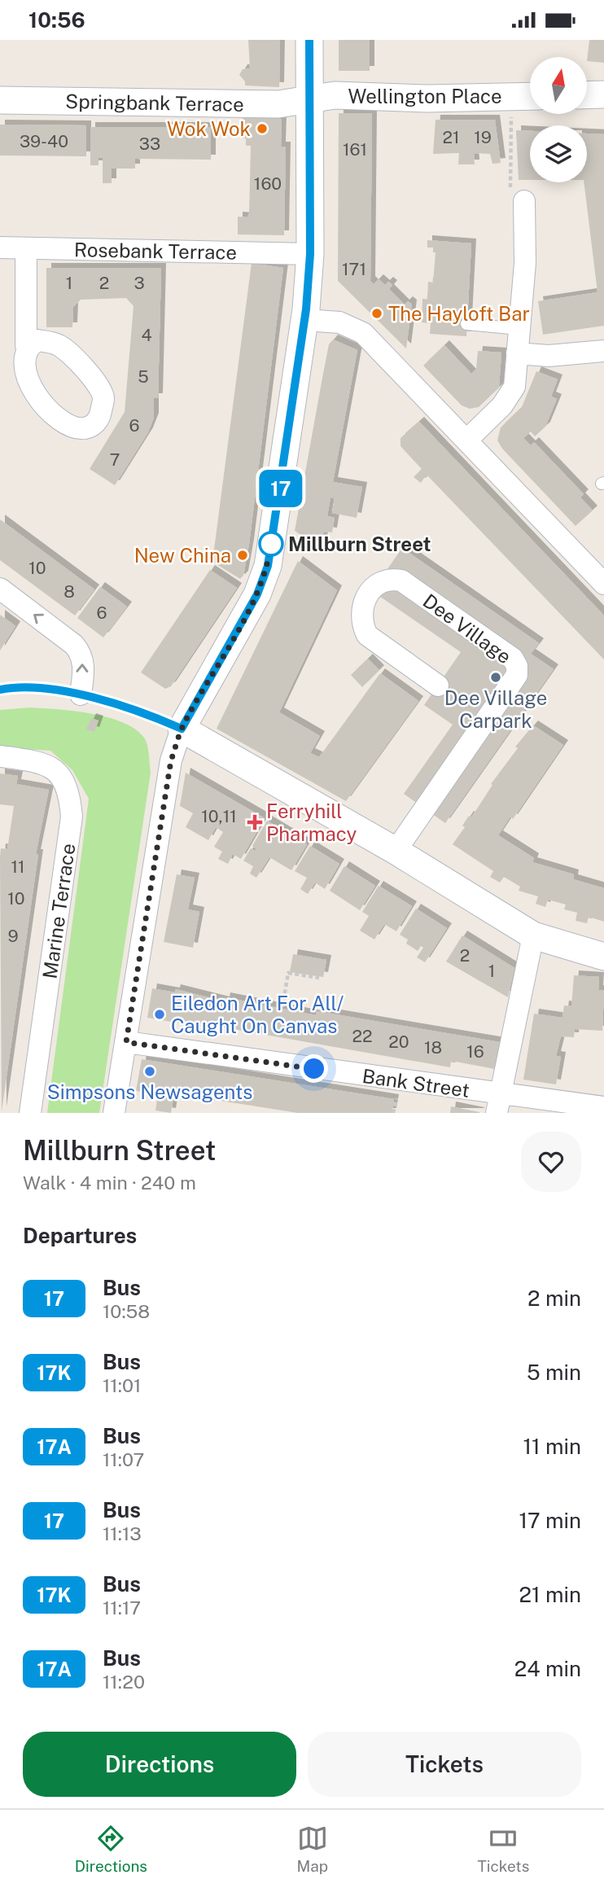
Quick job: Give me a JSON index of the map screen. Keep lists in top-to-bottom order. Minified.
{"streets":{"street":["Wellington Place","Springbank Terrace","Rosebank Terrace","Dee Village","Marine Terrace","Bank Street"]},"crossings":[["Wellington Place","Springbank Terrace"]],"places":{"other":["Wok Wok","The Hayloft Bar","Millburn Street","New China","Dee Village Carpark","Eiledon Art For All/ Caught On Canvas","Simpsons Newsagents"],"health":["Ferryhill Pharmacy"]},"lines":["bus line 17"],"house_numbers":["21","19","39-40","33","161","160","171","1","2","3","4","5","6","7","10","8","6","10,11","11","10","9","2","1","22","20","18","16"],"north":"top","page":{"status":"10:56","on_map":"17","heading":[["Millburn Street","Walk · 4 min · 240 m"],"Departures"],"list":[{"mark":"17","name":"Bus","note":"10:58","value":"2 min"},{"mark":"17K","name":"Bus","note":"11:01","value":"5 min"},{"mark":"17A","name":"Bus","note":"11:07","value":"11 min"},{"mark":"17","name":"Bus","note":"11:13","value":"17 min"},{"mark":"17K","name":"Bus","note":"11:17","value":"21 min"},{"mark":"17A","name":"Bus","note":"11:20","value":"24 min"}],"buttons":["Directions","Tickets"],"tabs":["Directions","Map","Tickets"]}}
